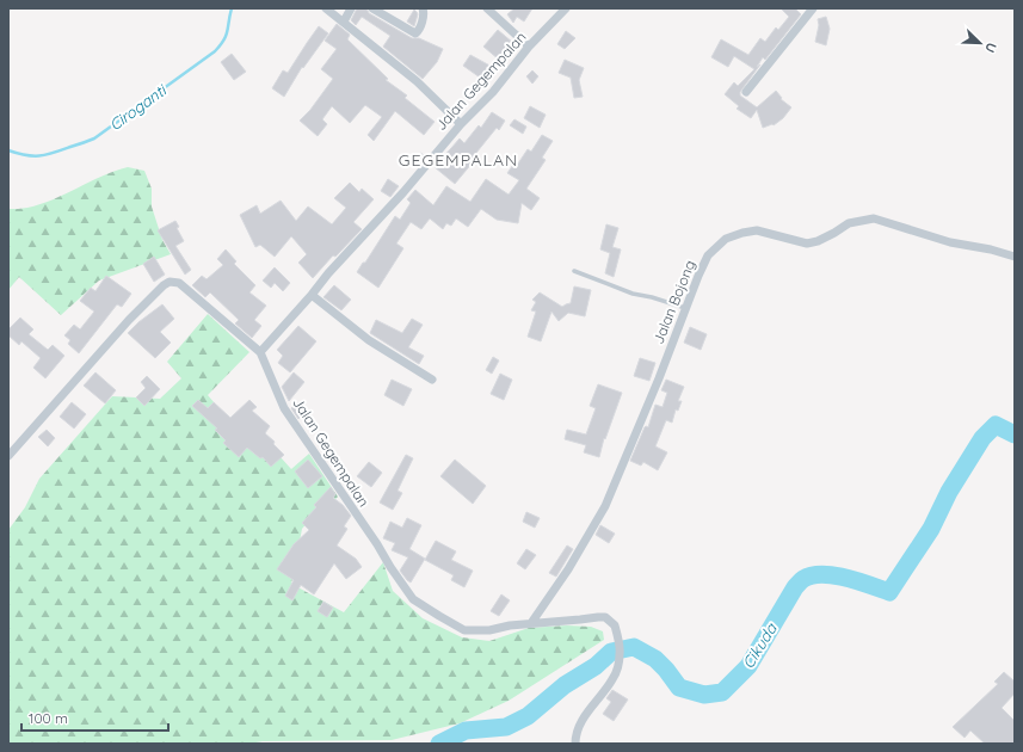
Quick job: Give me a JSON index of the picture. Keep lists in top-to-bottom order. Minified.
{"streets":{"street":["Jalan Gegempalan","Jalan Bojong"]},"crossings":[["Jalan Gegempalan","Jalan Bojong"]],"districts":["GEGEMPALAN"],"water":["Ciroganti","Cikuda"],"scale_bar":"100 m","north":"bottom right"}
